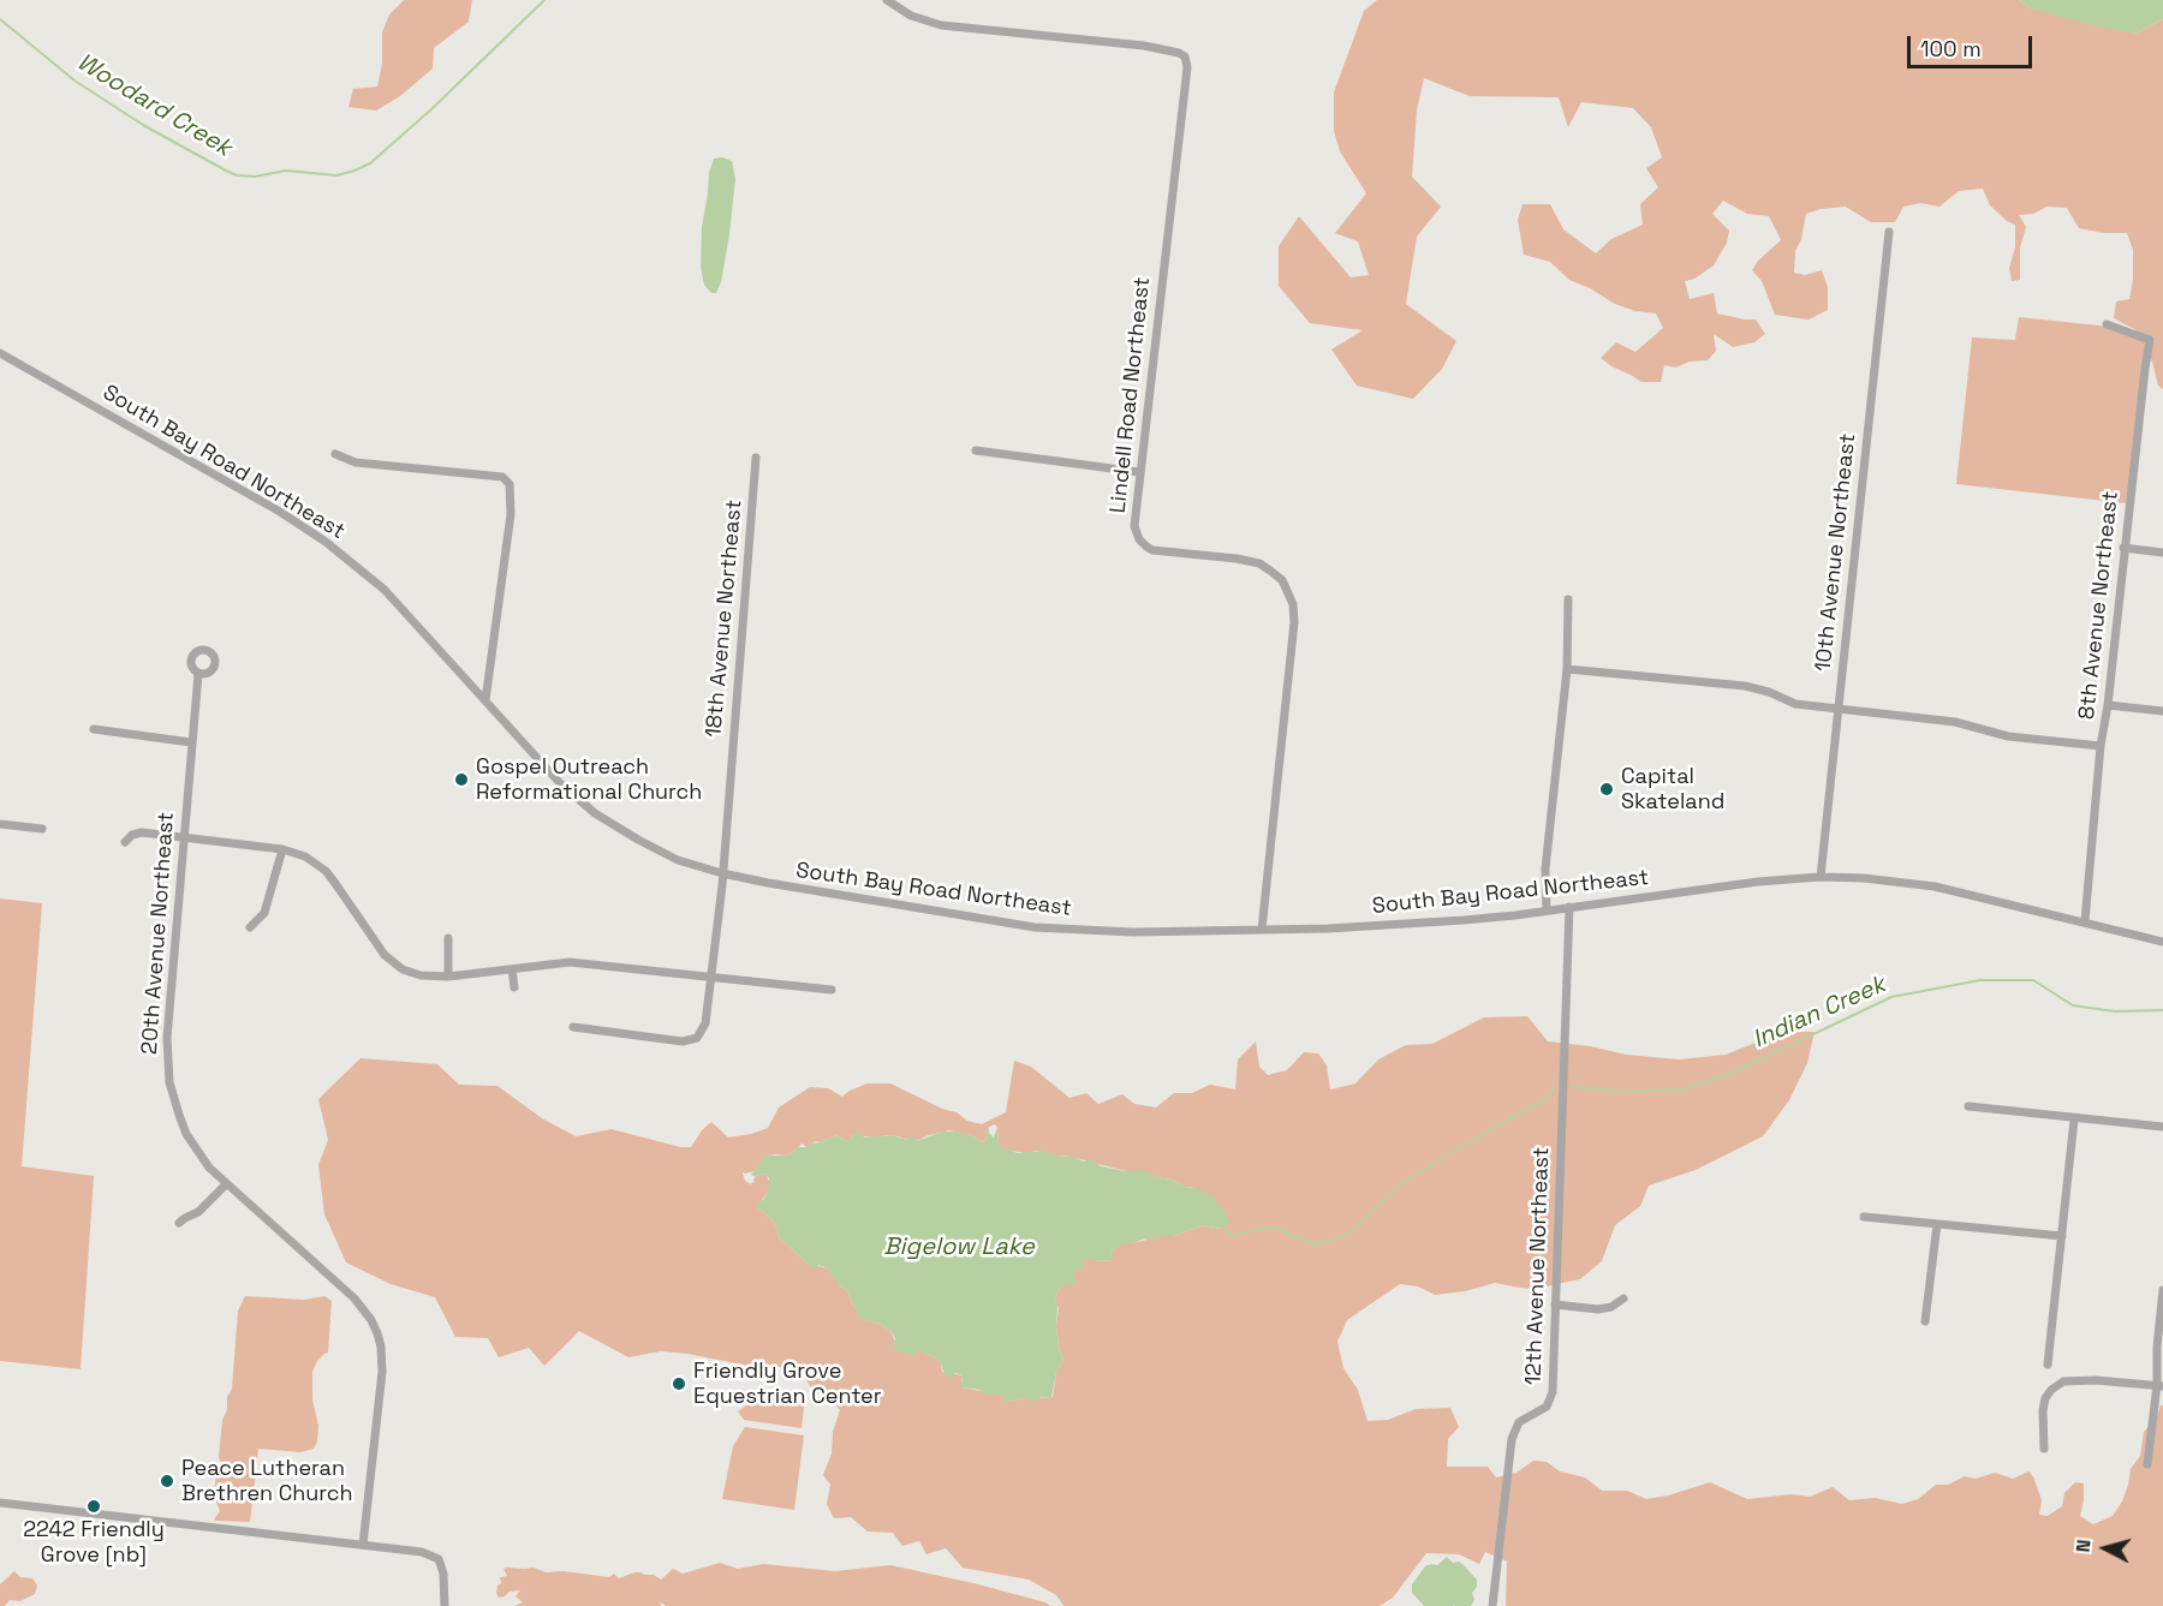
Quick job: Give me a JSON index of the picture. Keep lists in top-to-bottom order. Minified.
{"streets":{"street":["Lindell Road Northeast","South Bay Road Northeast","10th Avenue Northeast","8th Avenue Northeast","18th Avenue Northeast","20th Avenue Northeast","12th Avenue Northeast"]},"crossings":[["Lindell Road Northeast","South Bay Road Northeast"],["South Bay Road Northeast","10th Avenue Northeast"],["South Bay Road Northeast","8th Avenue Northeast"],["South Bay Road Northeast","18th Avenue Northeast"],["South Bay Road Northeast","12th Avenue Northeast"]],"water":["Woodard Creek","Indian Creek","Bigelow Lake"],"places":["Gospel Outreach Reformational Church","Capital Skateland","Friendly Grove Equestrian Center","Peace Lutheran Brethren Church","2242 Friendly Grove [nb]"],"scale_bar":"100 m","north":"left"}
